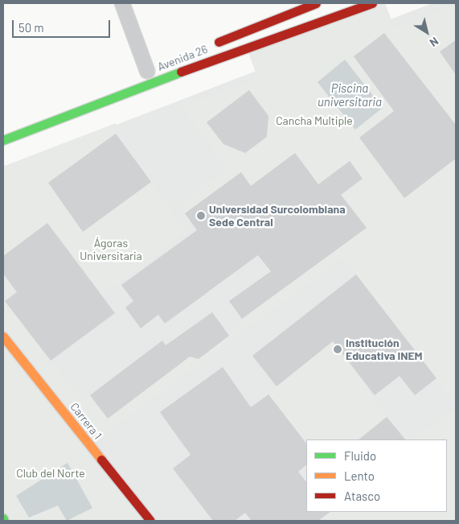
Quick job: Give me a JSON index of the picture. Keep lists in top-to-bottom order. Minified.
{"streets":{"main road":["Avenida 26","Carrera 1"]},"water":["Piscina universitaria"],"parks":["Cancha Multiple","Ágoras Universitaria","Club del Norte"],"places":["Universidad Surcolombiana Sede Central","Institución Educativa INEM"],"legend":["Fluido","Lento","Atasco"],"scale_bar":"50 m","north":"bottom right"}
